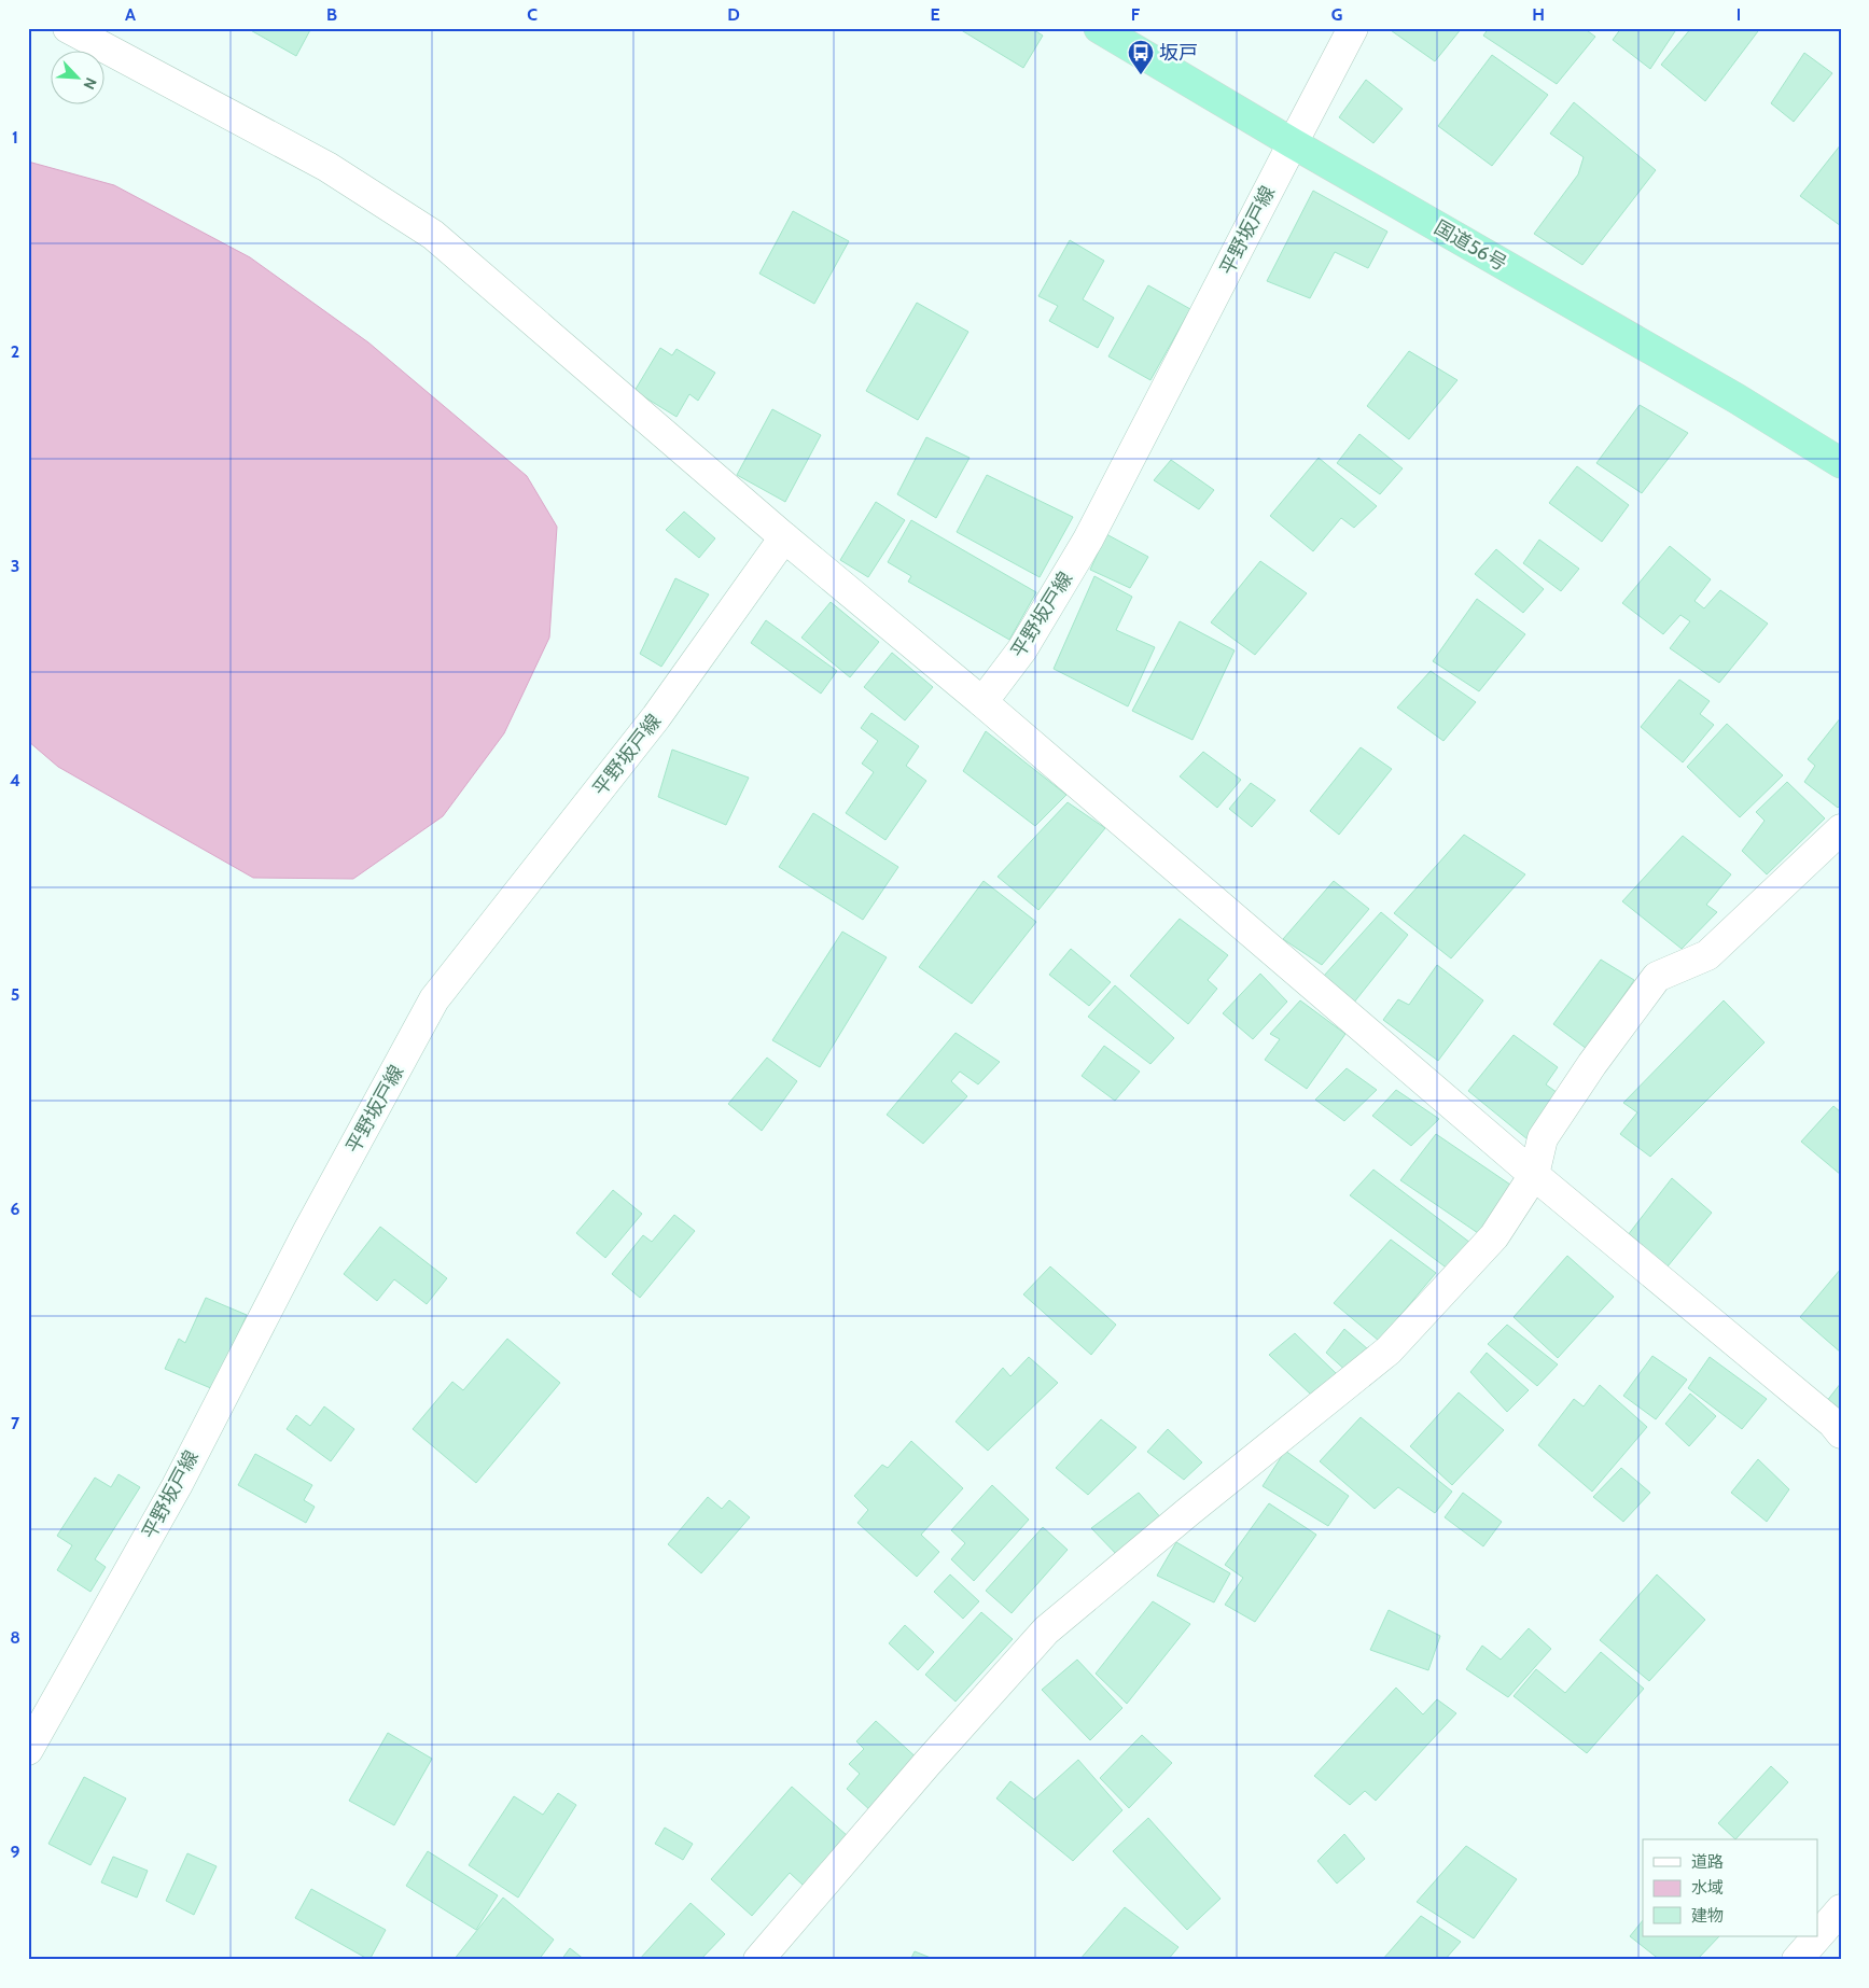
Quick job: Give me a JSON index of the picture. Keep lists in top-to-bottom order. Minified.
{"streets":{"highway":["国道56号"],"street":["平野坂戸線"]},"crossings":[["平野坂戸線","国道56号"]],"places":{"bus stop":["坂戸"]},"legend":["道路","水域","建物"],"north":"bottom right","grid":{"columns":["A","B","C","D","E","F","G","H","I"],"rows":["1","2","3","4","5","6","7","8","9"]}}
